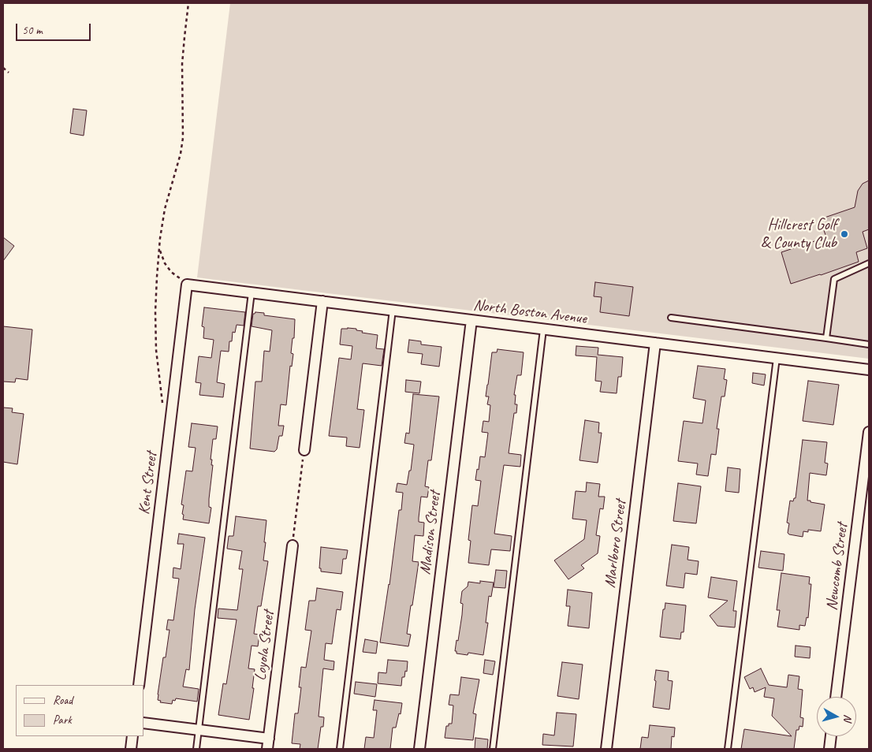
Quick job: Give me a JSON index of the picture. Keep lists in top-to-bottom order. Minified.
{"streets":{"street":["North Boston Avenue","Kent Street","Madison Street","Marlboro Street","Newcomb Street","Loyola Street"]},"crossings":[["North Boston Avenue","Kent Street"],["North Boston Avenue","Madison Street"],["North Boston Avenue","Marlboro Street"]],"places":["Hillcrest Golf & County Club"],"legend":["Road","Park"],"scale_bar":"50 m","north":"right"}
